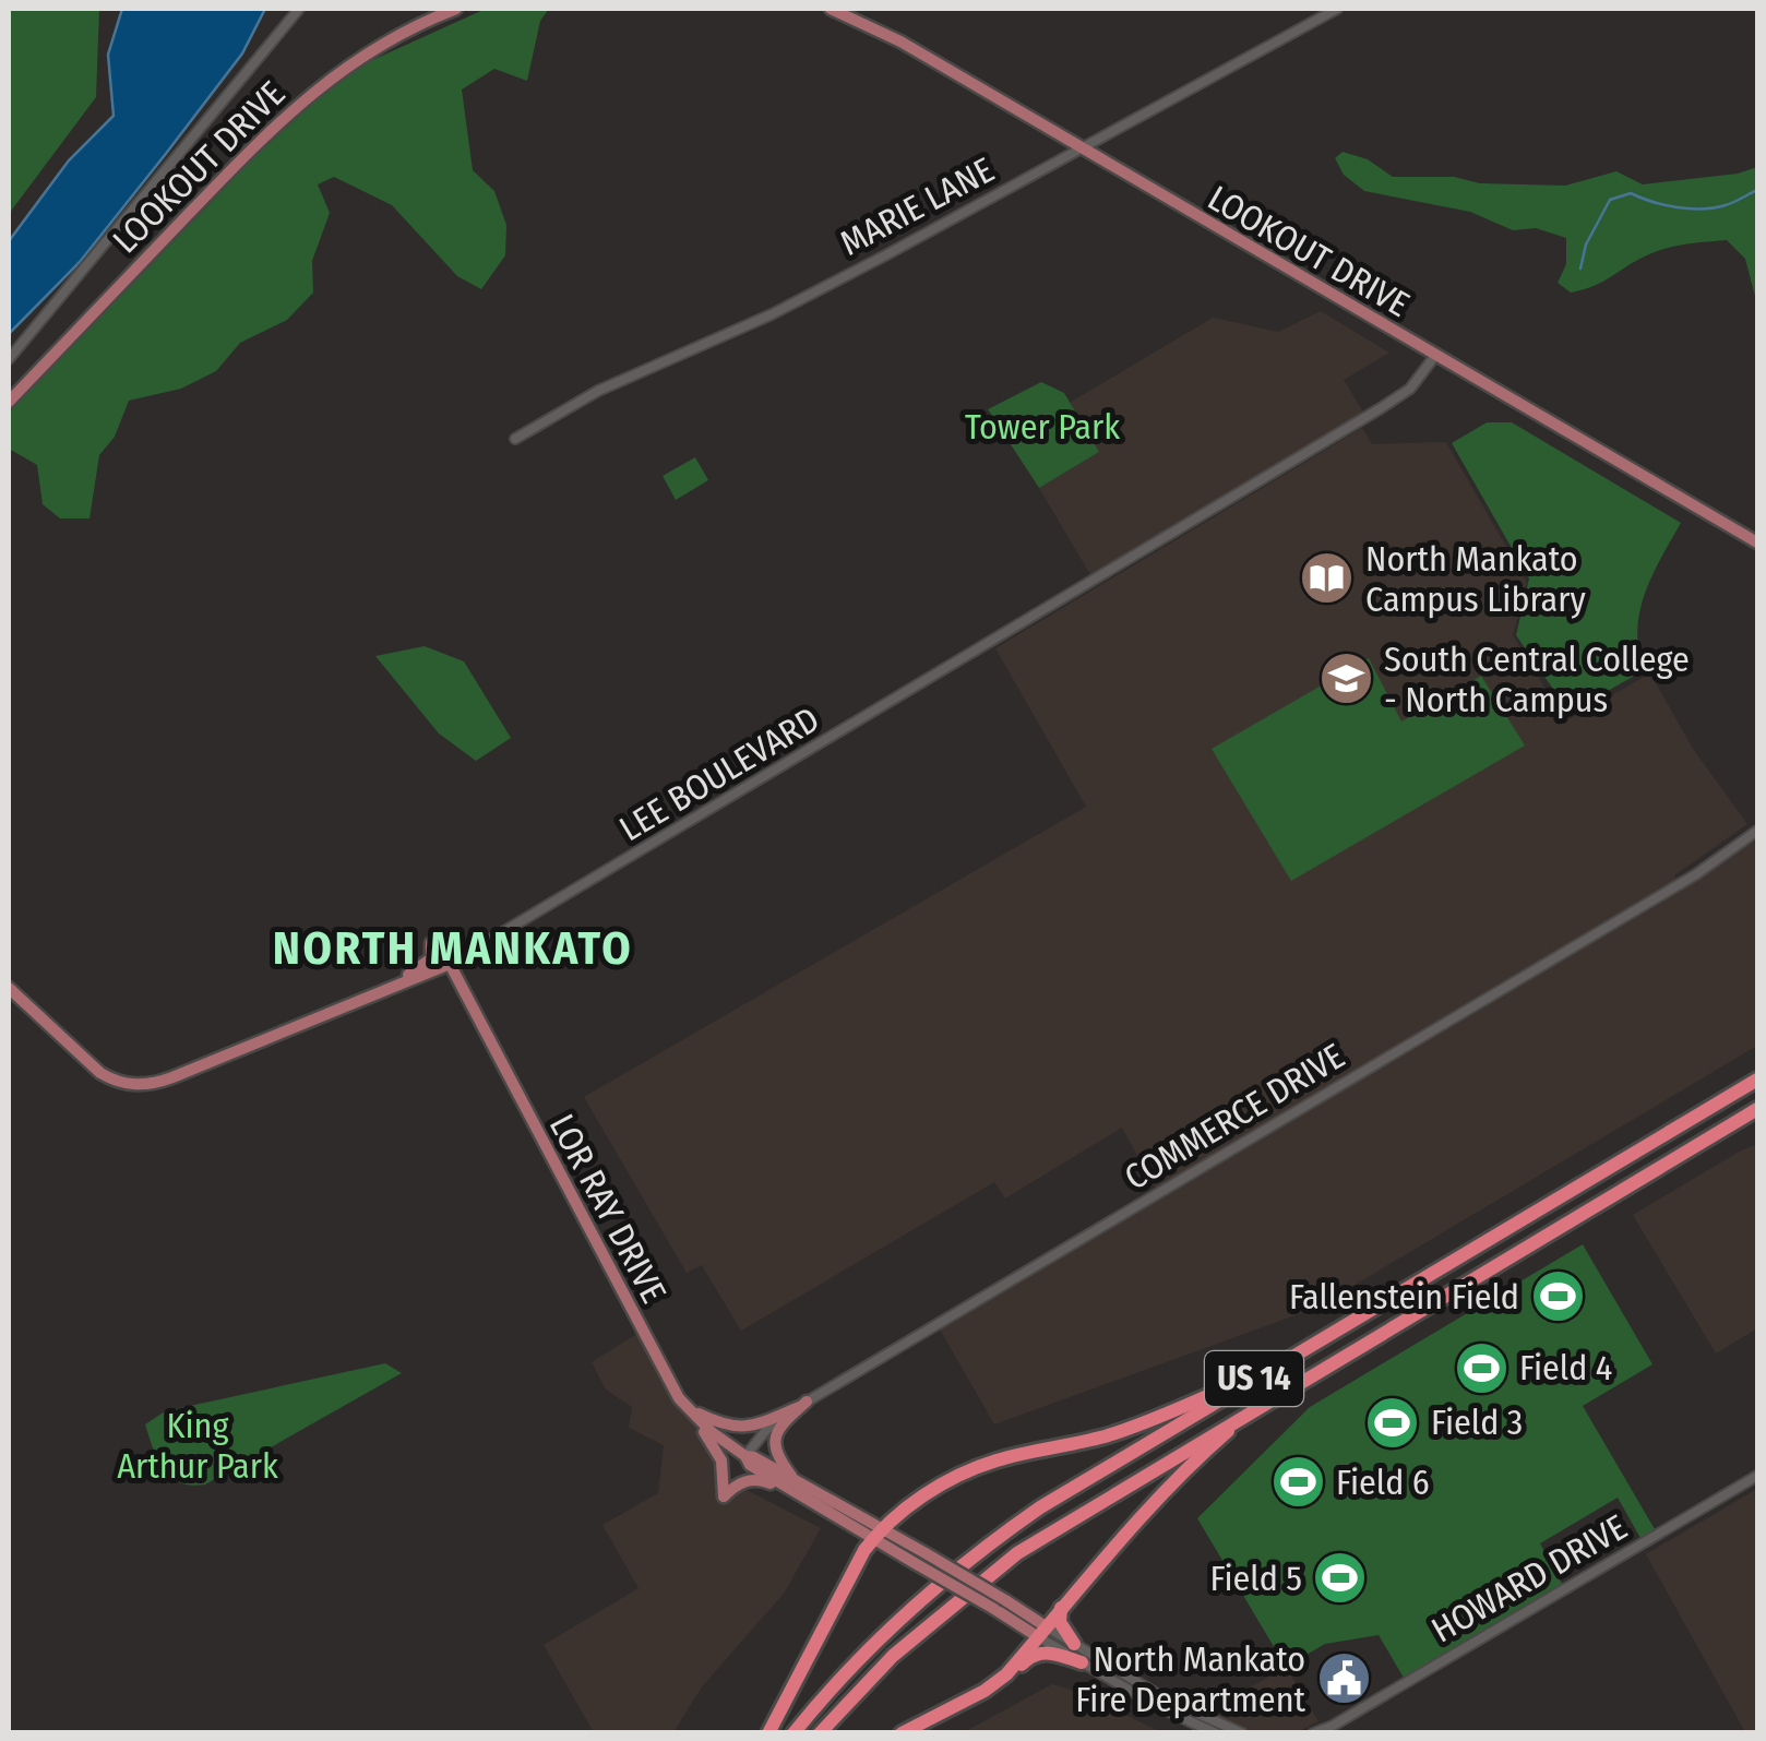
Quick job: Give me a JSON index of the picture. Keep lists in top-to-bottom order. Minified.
{"streets":{"highway":["US 14"],"main road":["LOOKOUT DRIVE","LEE BOULEVARD","LOR RAY DRIVE"],"street":["MARIE LANE","COMMERCE DRIVE","HOWARD DRIVE"]},"crossings":[["LOOKOUT DRIVE","MARIE LANE"],["LOOKOUT DRIVE","LEE BOULEVARD"],["LEE BOULEVARD","LOR RAY DRIVE"],["COMMERCE DRIVE","LOR RAY DRIVE"]],"districts":["NORTH MANKATO"],"parks":["Tower Park","King Arthur Park"],"places":{"library":["North Mankato Campus Library"],"school or university":["South Central College - North Campus"],"sports":["Fallenstein Field","Field 4","Field 3","Field 6","Field 5"],"public building":["North Mankato Fire Department"]}}
